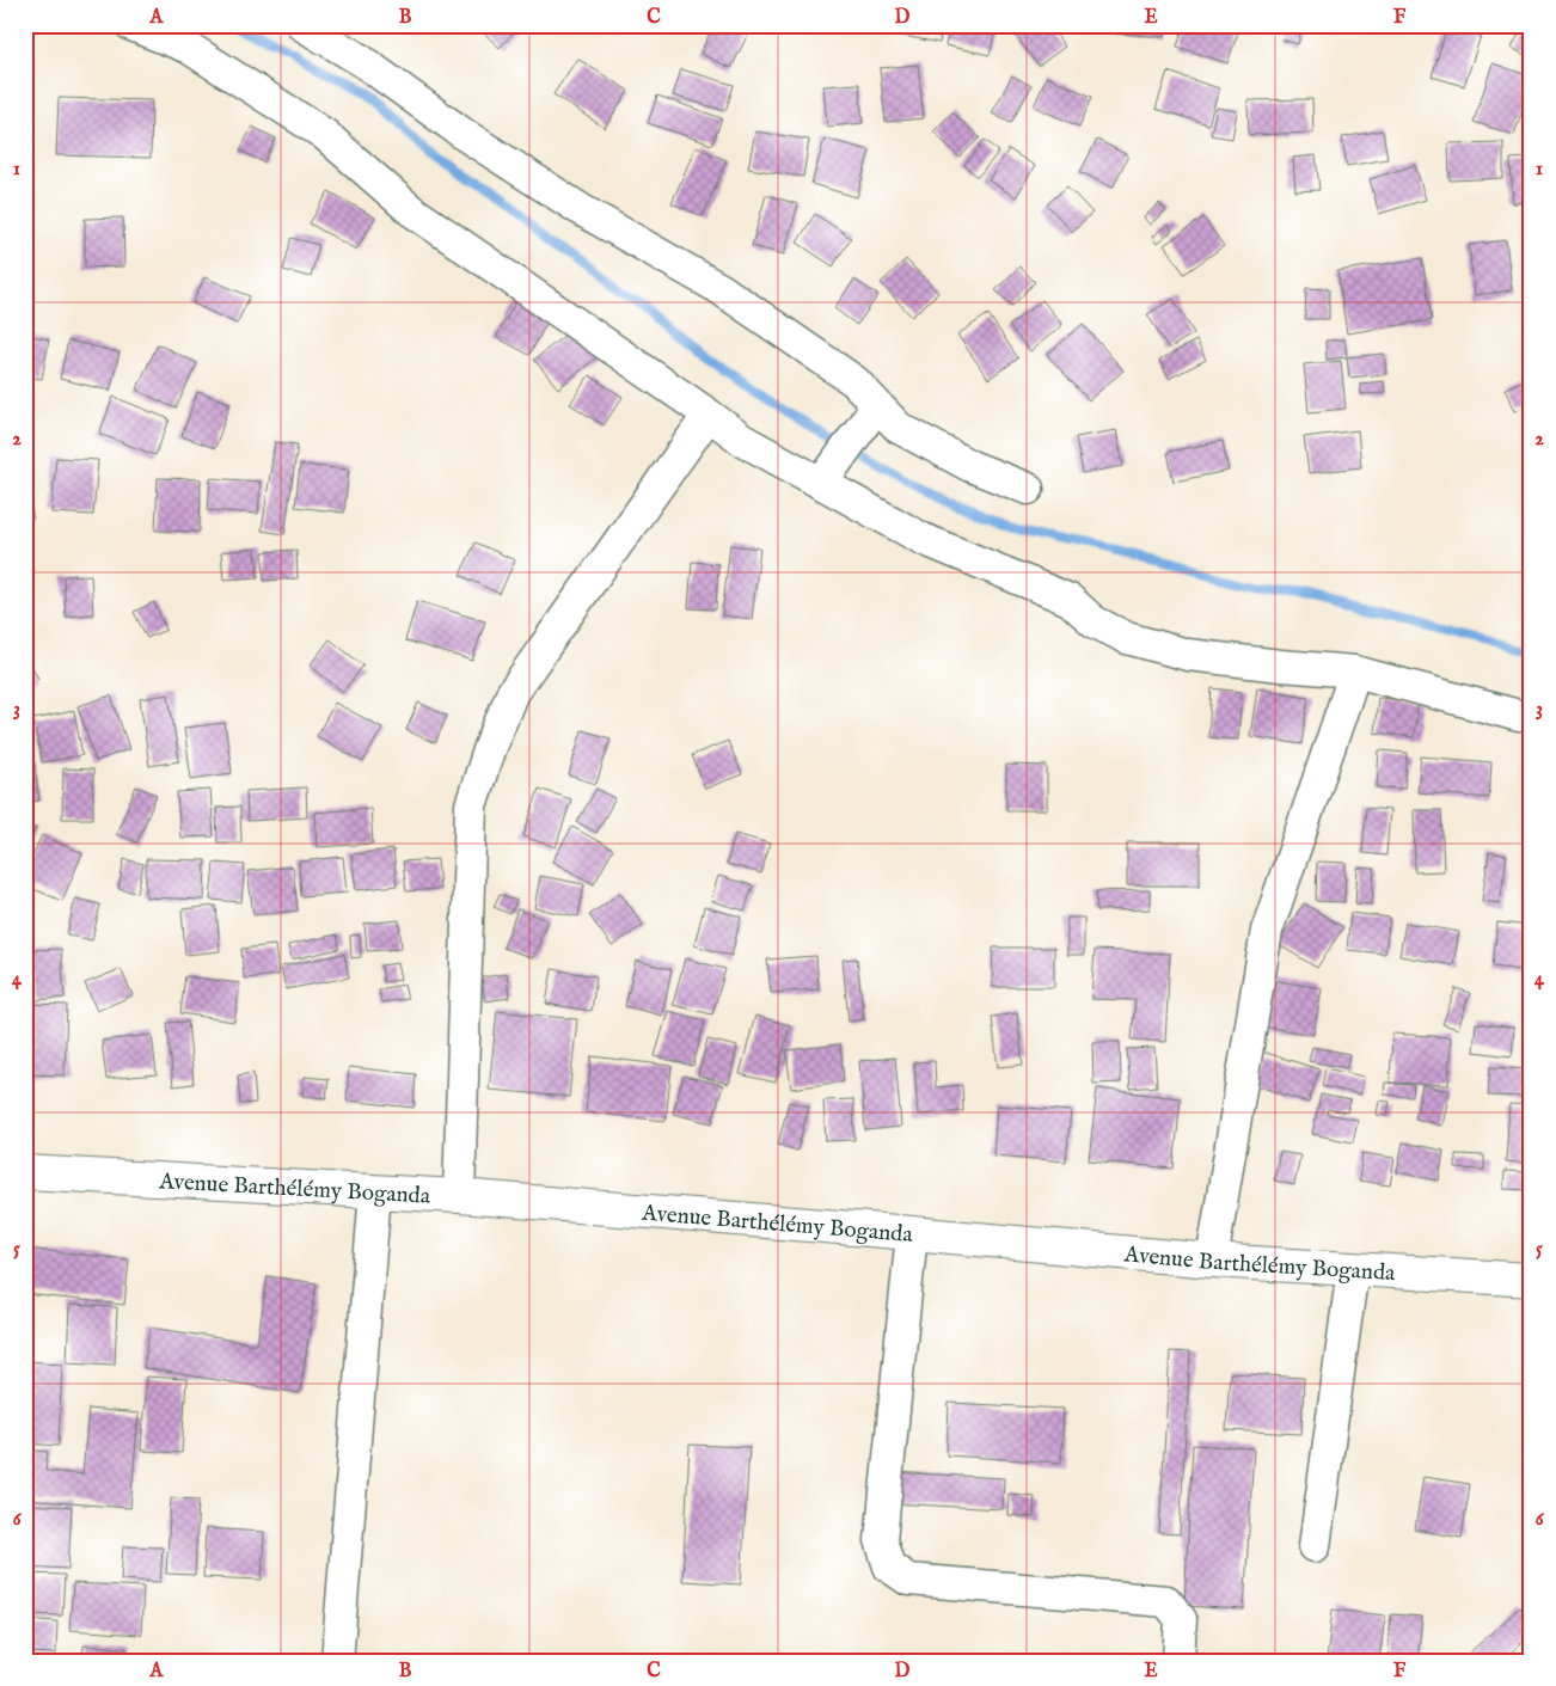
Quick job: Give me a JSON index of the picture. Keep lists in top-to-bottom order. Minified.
{"streets":{"main road":["Avenue Barthélémy Boganda"]},"grid":{"columns":["A","B","C","D","E","F"],"rows":["1","2","3","4","5","6"]}}
